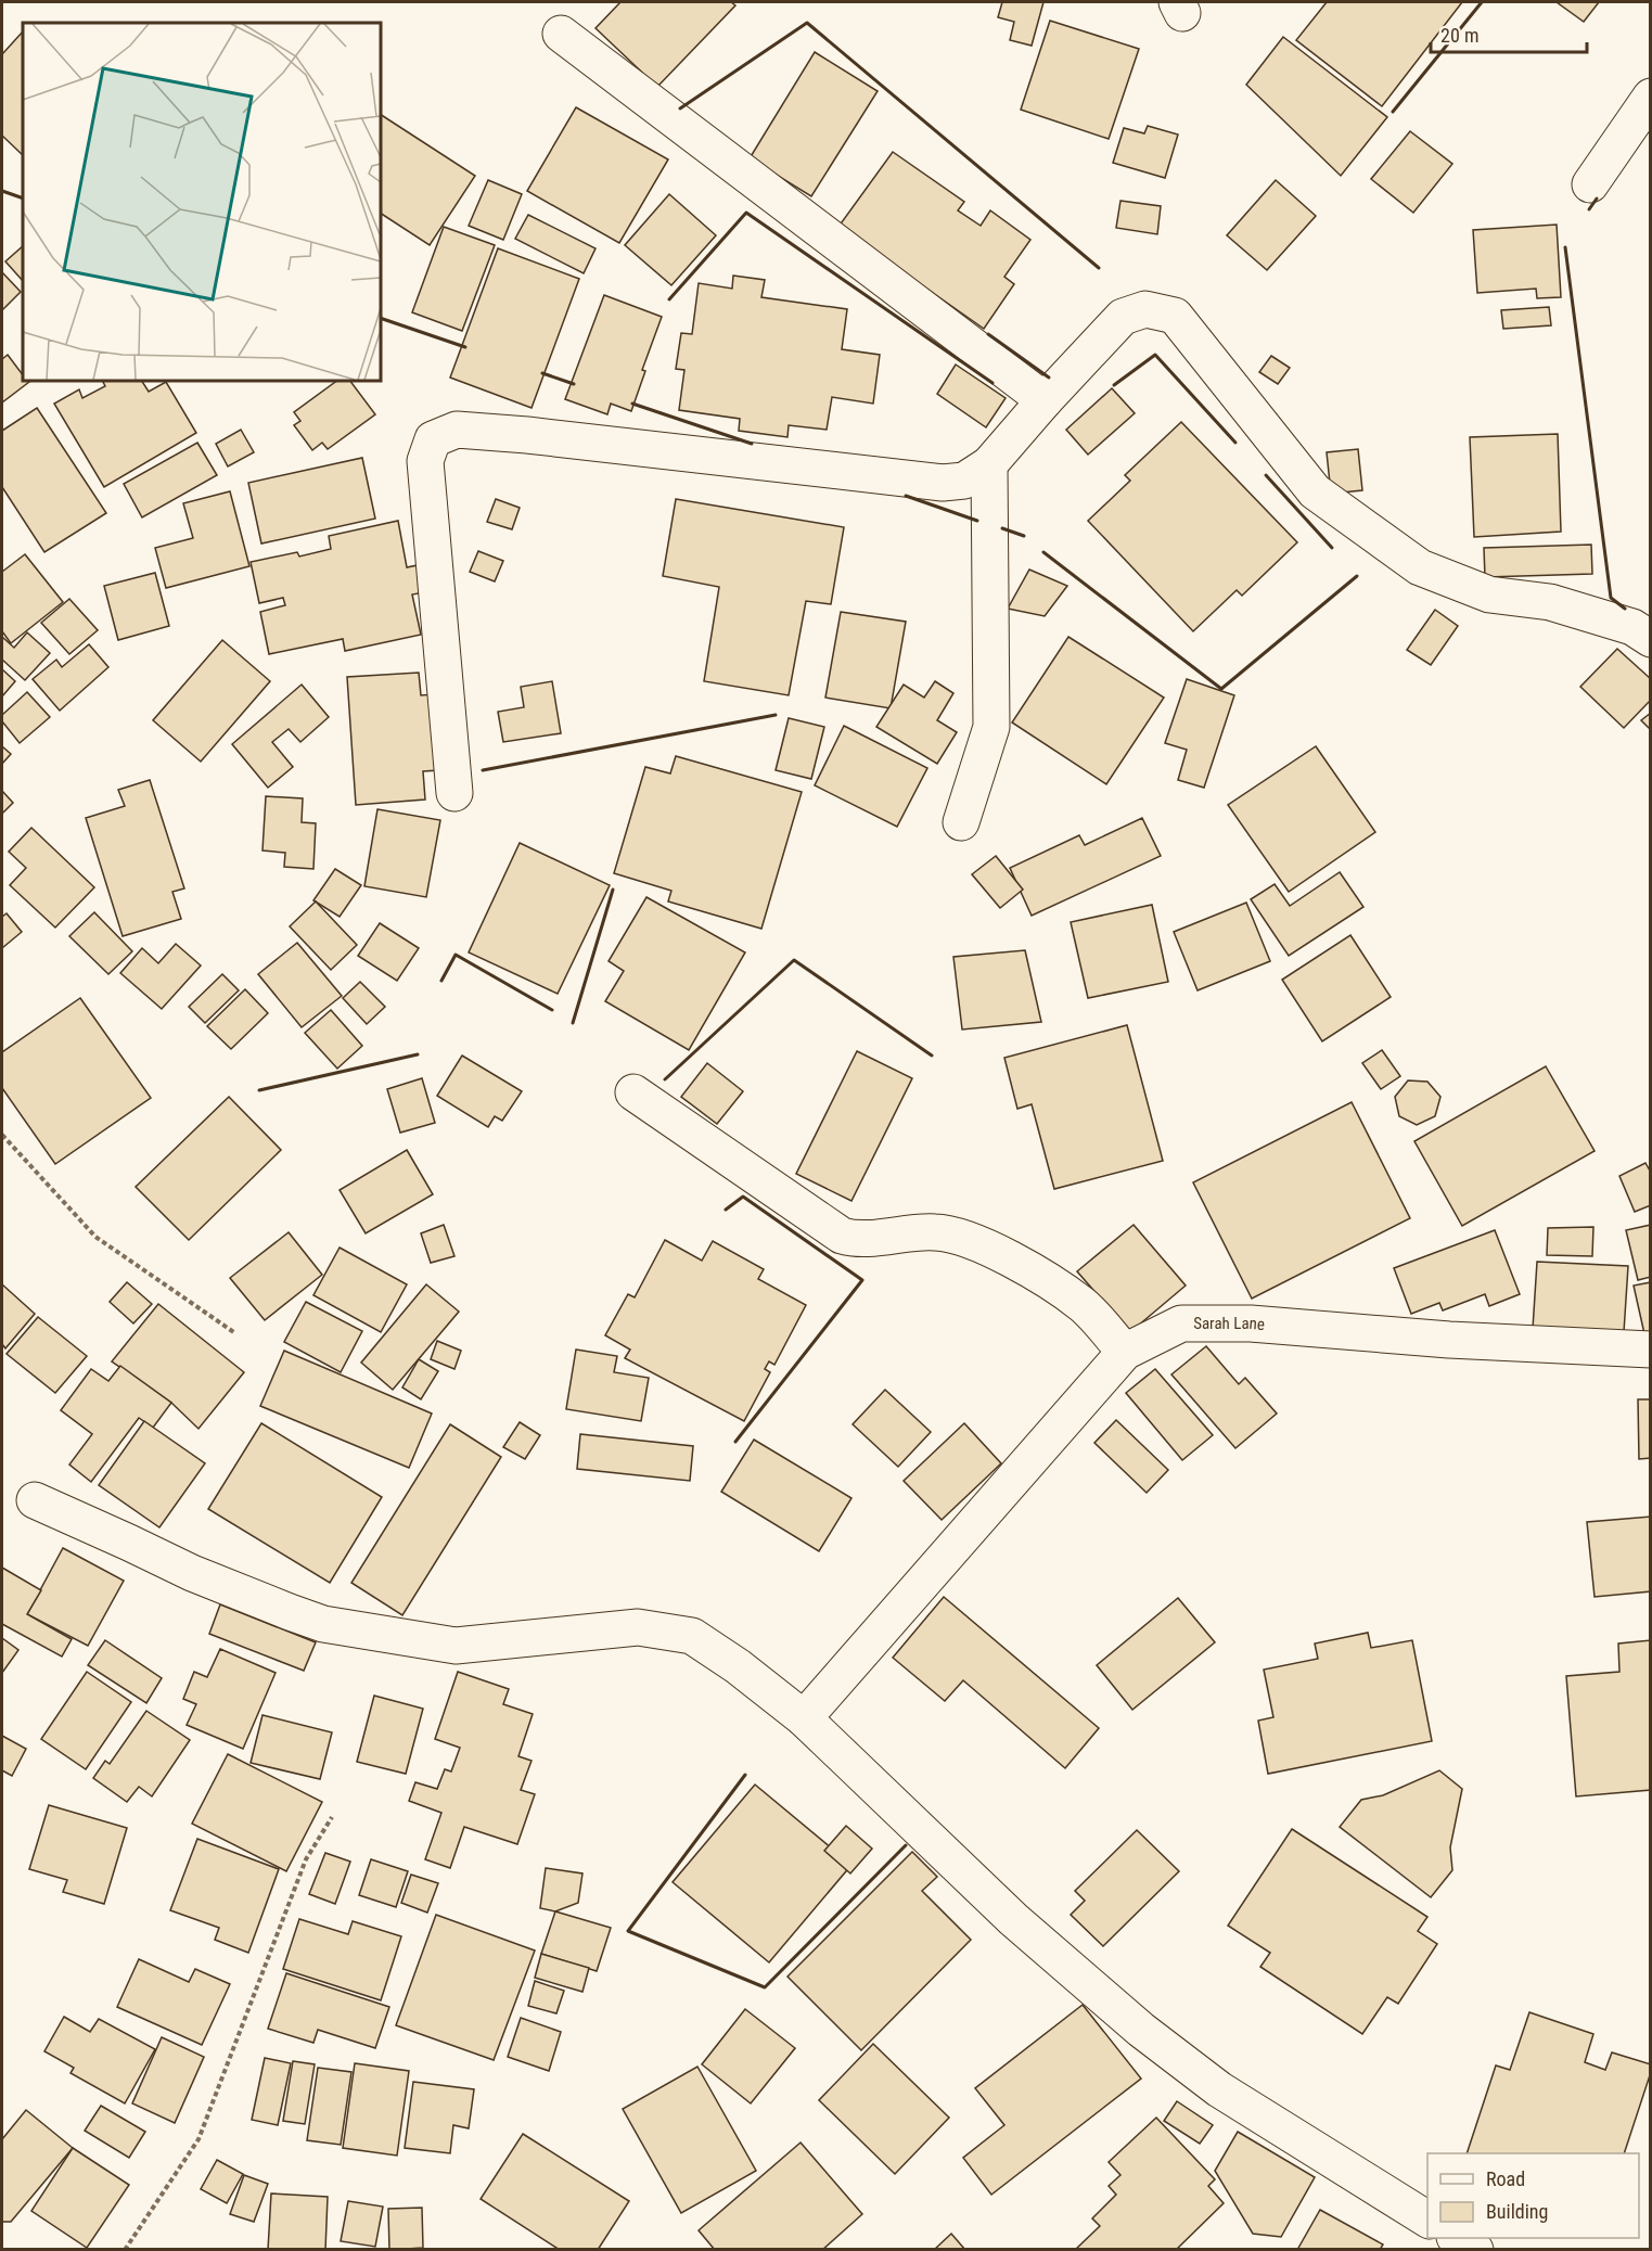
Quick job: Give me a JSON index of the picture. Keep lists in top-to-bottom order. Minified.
{"streets":{"street":["Sarah Lane"]},"legend":["Road","Building"],"scale_bar":"20 m"}
